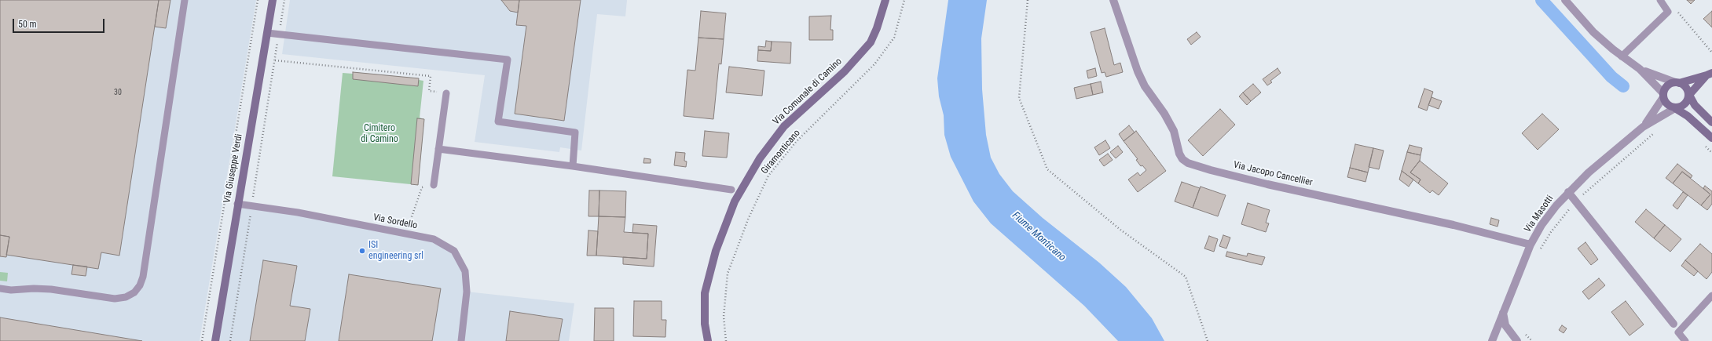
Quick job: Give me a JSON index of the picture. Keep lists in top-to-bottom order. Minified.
{"streets":{"street":["Via Comunale di Camino","Via Giuseppe Verdi","Via Jacopo Cancellier","Via Masotti"],"lane":["Via Sordello"],"path":["Giramonticano"]},"crossings":[["Via Giuseppe Verdi","Via Sordello"],["Via Jacopo Cancellier","Via Masotti"]],"water":["Fiume Monticano"],"parks":["Cimitero di Camino"],"places":["ISI engineering srl"],"house_numbers":["30"],"scale_bar":"50 m"}
